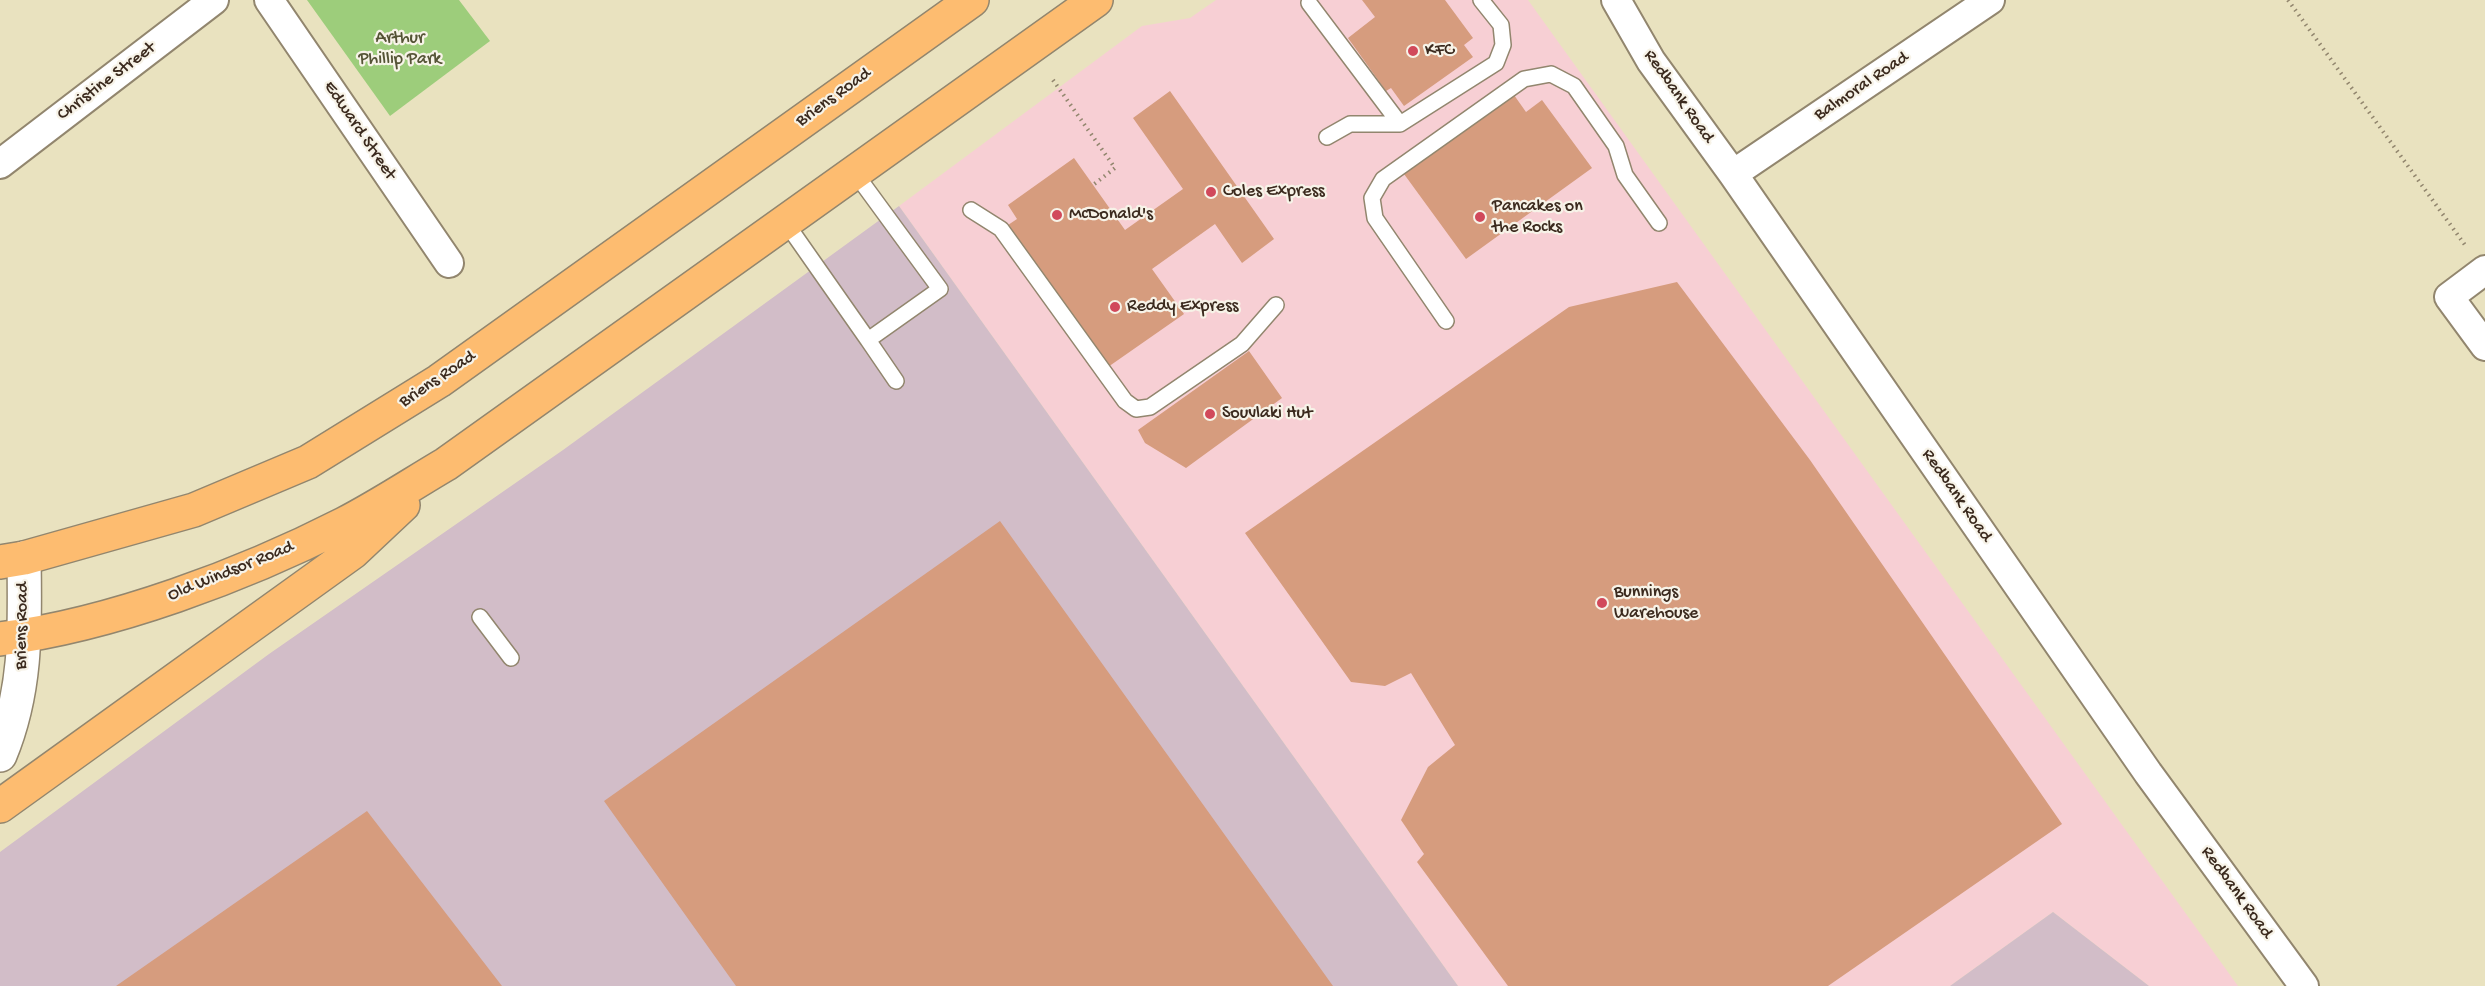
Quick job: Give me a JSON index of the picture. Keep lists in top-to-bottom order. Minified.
{"streets":{"highway":["Briens Road","Old Windsor Road"],"street":["Christine Street","Balmoral Road","Redbank Road","Edward Street"]},"crossings":[["Balmoral Road","Redbank Road"],["Briens Road","Old Windsor Road"]],"parks":["Arthur Phillip Park"],"places":["KFC","Coles Express","McDonald's","Pancakes on the Rocks","Reddy Express","Souvlaki Hut","Bunnings Warehouse"]}
